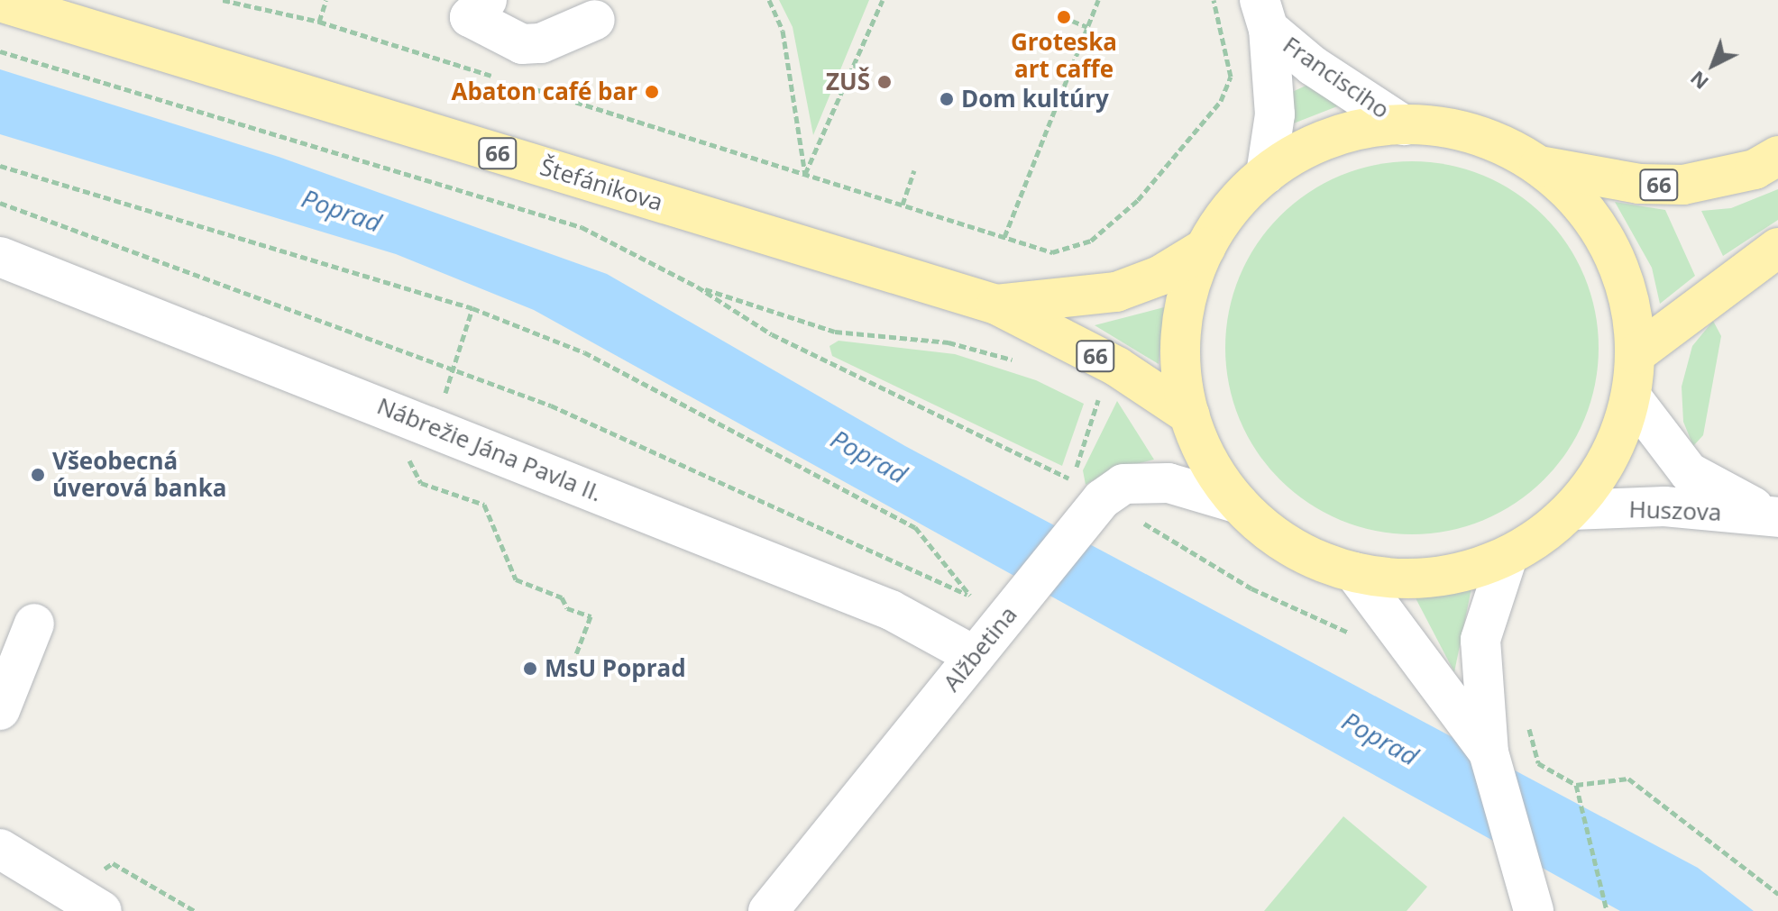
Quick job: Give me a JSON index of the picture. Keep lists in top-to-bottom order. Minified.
{"streets":{"main road":["66","Štefánikova"],"street":["Francisciho","Nábrežie Jána Pavla II.","Huszova","Alžbetina"]},"crossings":[["Francisciho","66"],["66","Štefánikova"],["66","Huszova"],["66","Alžbetina"],["Nábrežie Jána Pavla II.","Alžbetina"]],"water":["Poprad"],"places":["Groteska art caffe","ZUŠ","Abaton café bar","Dom kultúry","Všeobecná úverová banka","MsU Poprad"],"north":"bottom left"}
